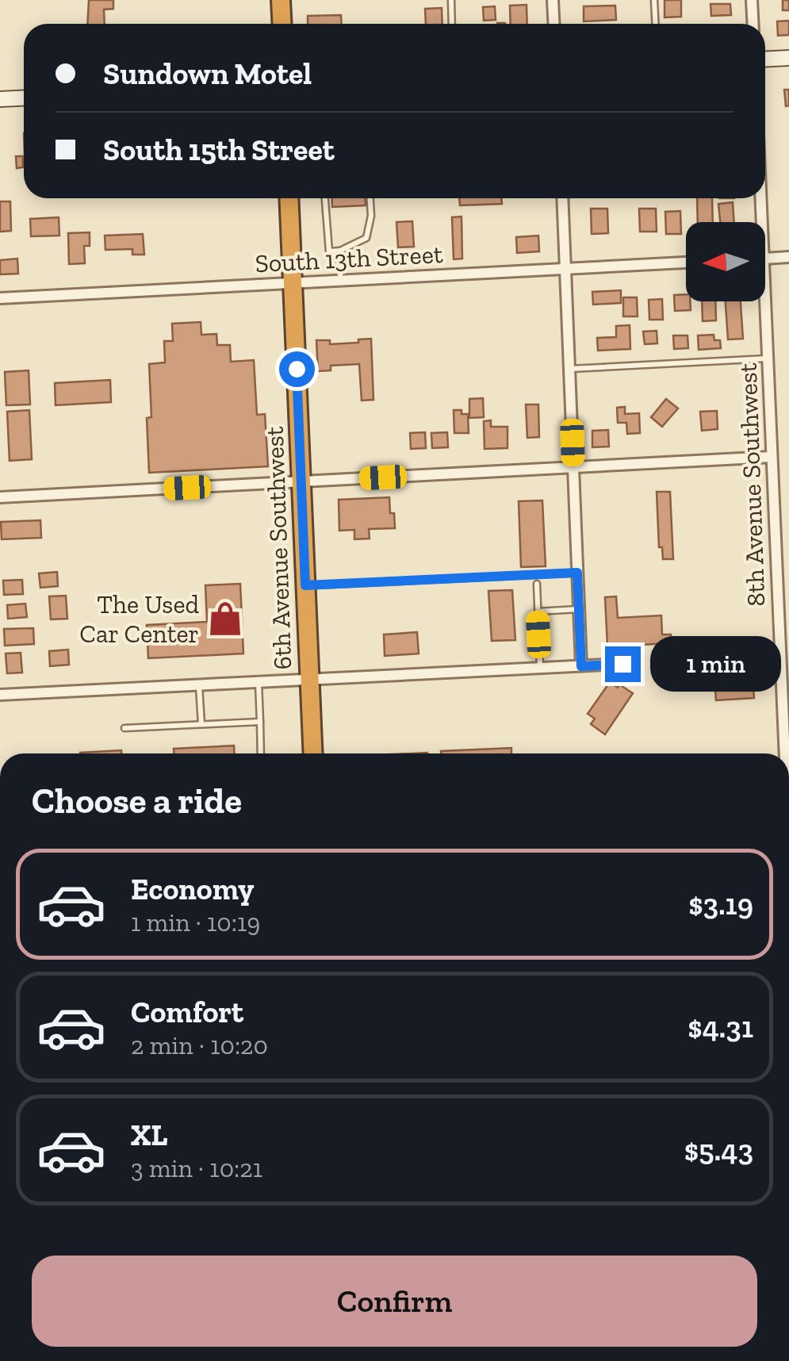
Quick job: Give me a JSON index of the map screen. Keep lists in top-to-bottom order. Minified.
{"streets":{"highway":["6th Avenue Southwest"],"street":["South 13th Street","8th Avenue Southwest"]},"crossings":[["South 13th Street","6th Avenue Southwest"]],"places":{"shop":["The Used Car Center"]},"north":"left","page":{"banner":["Sundown Motel","South 15th Street"],"bubble":"1 min","heading":"Choose a ride","list":[{"name":"Economy","note":"1 min · 10:19","value":"$3.19"},{"name":"Comfort","note":"2 min · 10:20","value":"$4.31"},{"name":"XL","note":"3 min · 10:21","value":"$5.43"}],"buttons":"Confirm"}}
